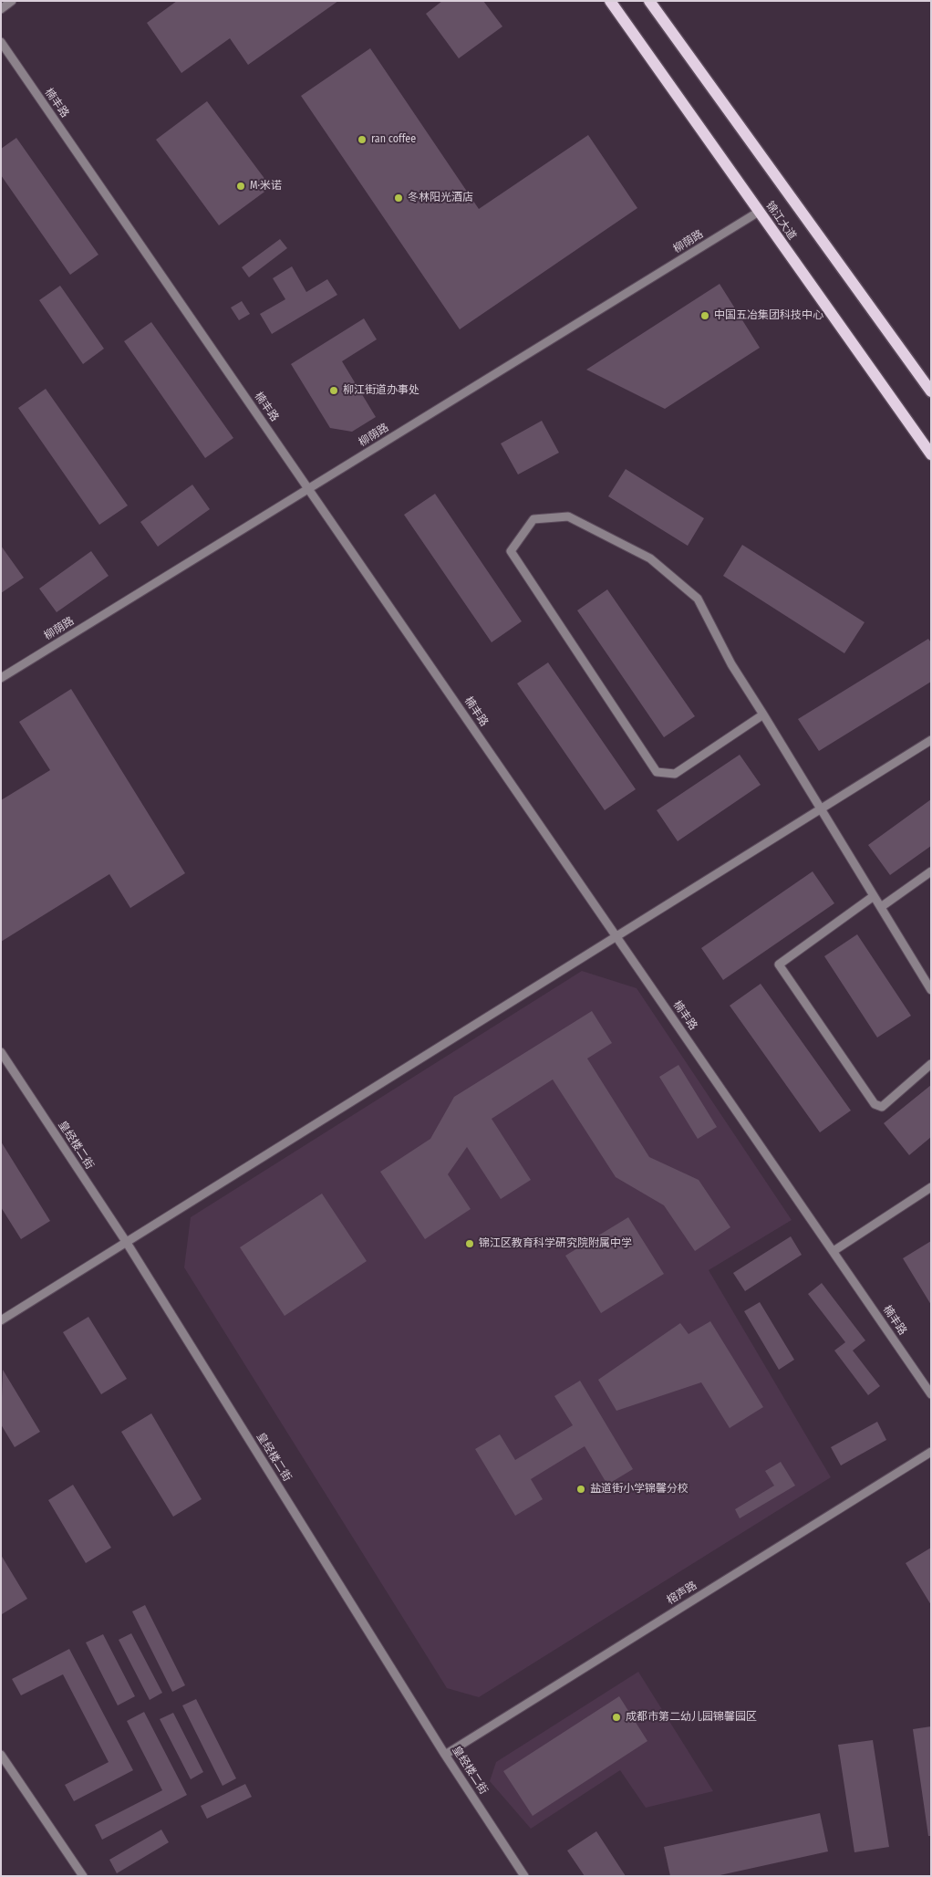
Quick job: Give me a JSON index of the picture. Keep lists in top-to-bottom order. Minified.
{"streets":{"main road":["锦江大道"],"street":["楠丰路","柳荫路","皇经楼二街","榕声路"]},"crossings":[["楠丰路","柳荫路"],["锦江大道","柳荫路"],["皇经楼二街","榕声路"]],"places":["ran coffee","M·米诺","冬林阳光酒店","中国五冶集团科技中心","柳江街道办事处","锦江区教育科学研究院附属中学","盐道街小学锦馨分校","成都市第二幼儿园锦馨园区"]}
